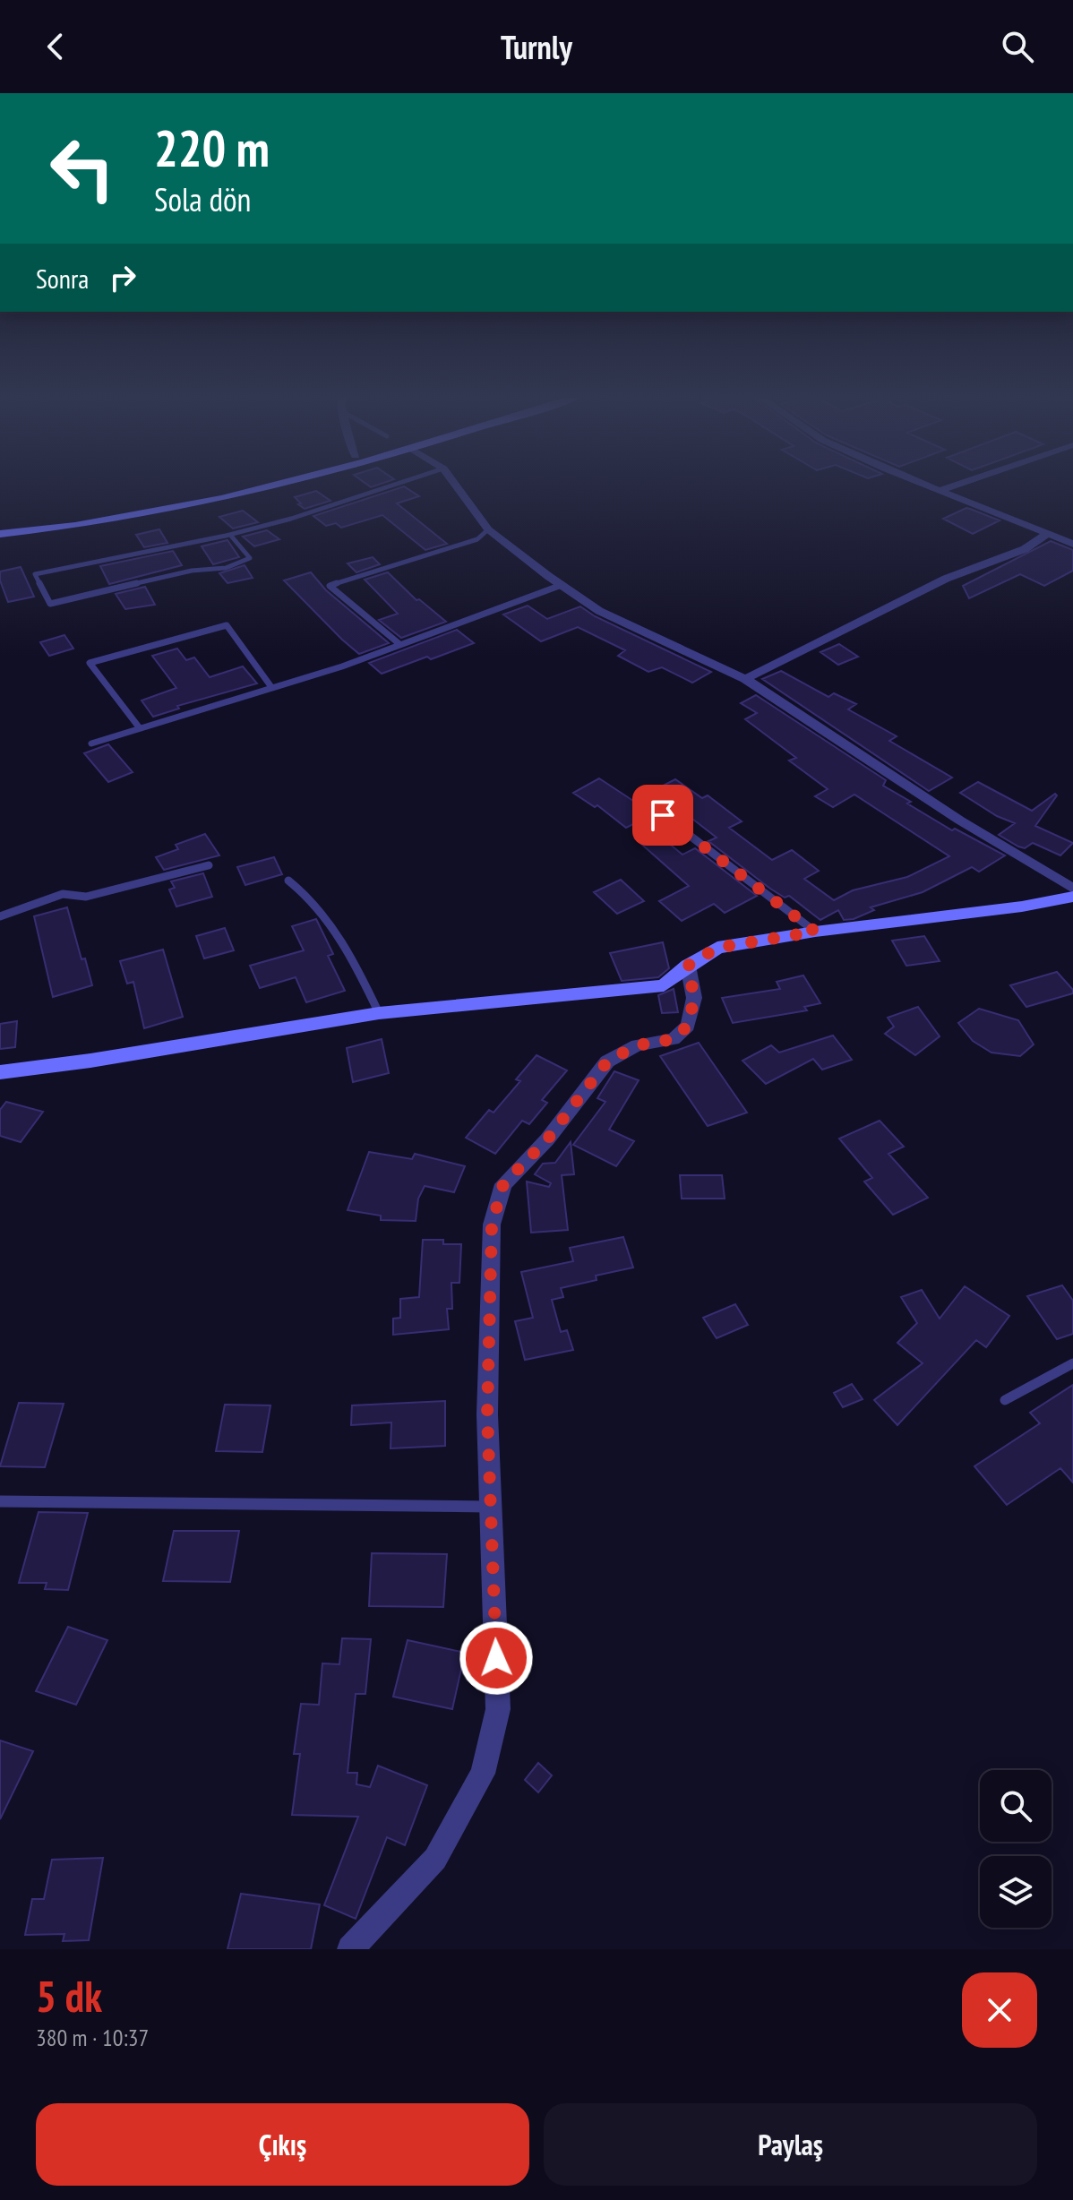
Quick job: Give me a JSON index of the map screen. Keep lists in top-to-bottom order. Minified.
{"page":{"header":"Turnly","turn":["220 m","Sola dön"],"then":"Sonra","heading":["5 dk","380 m · 10:37"],"buttons":["Çıkış","Paylaş"]}}
